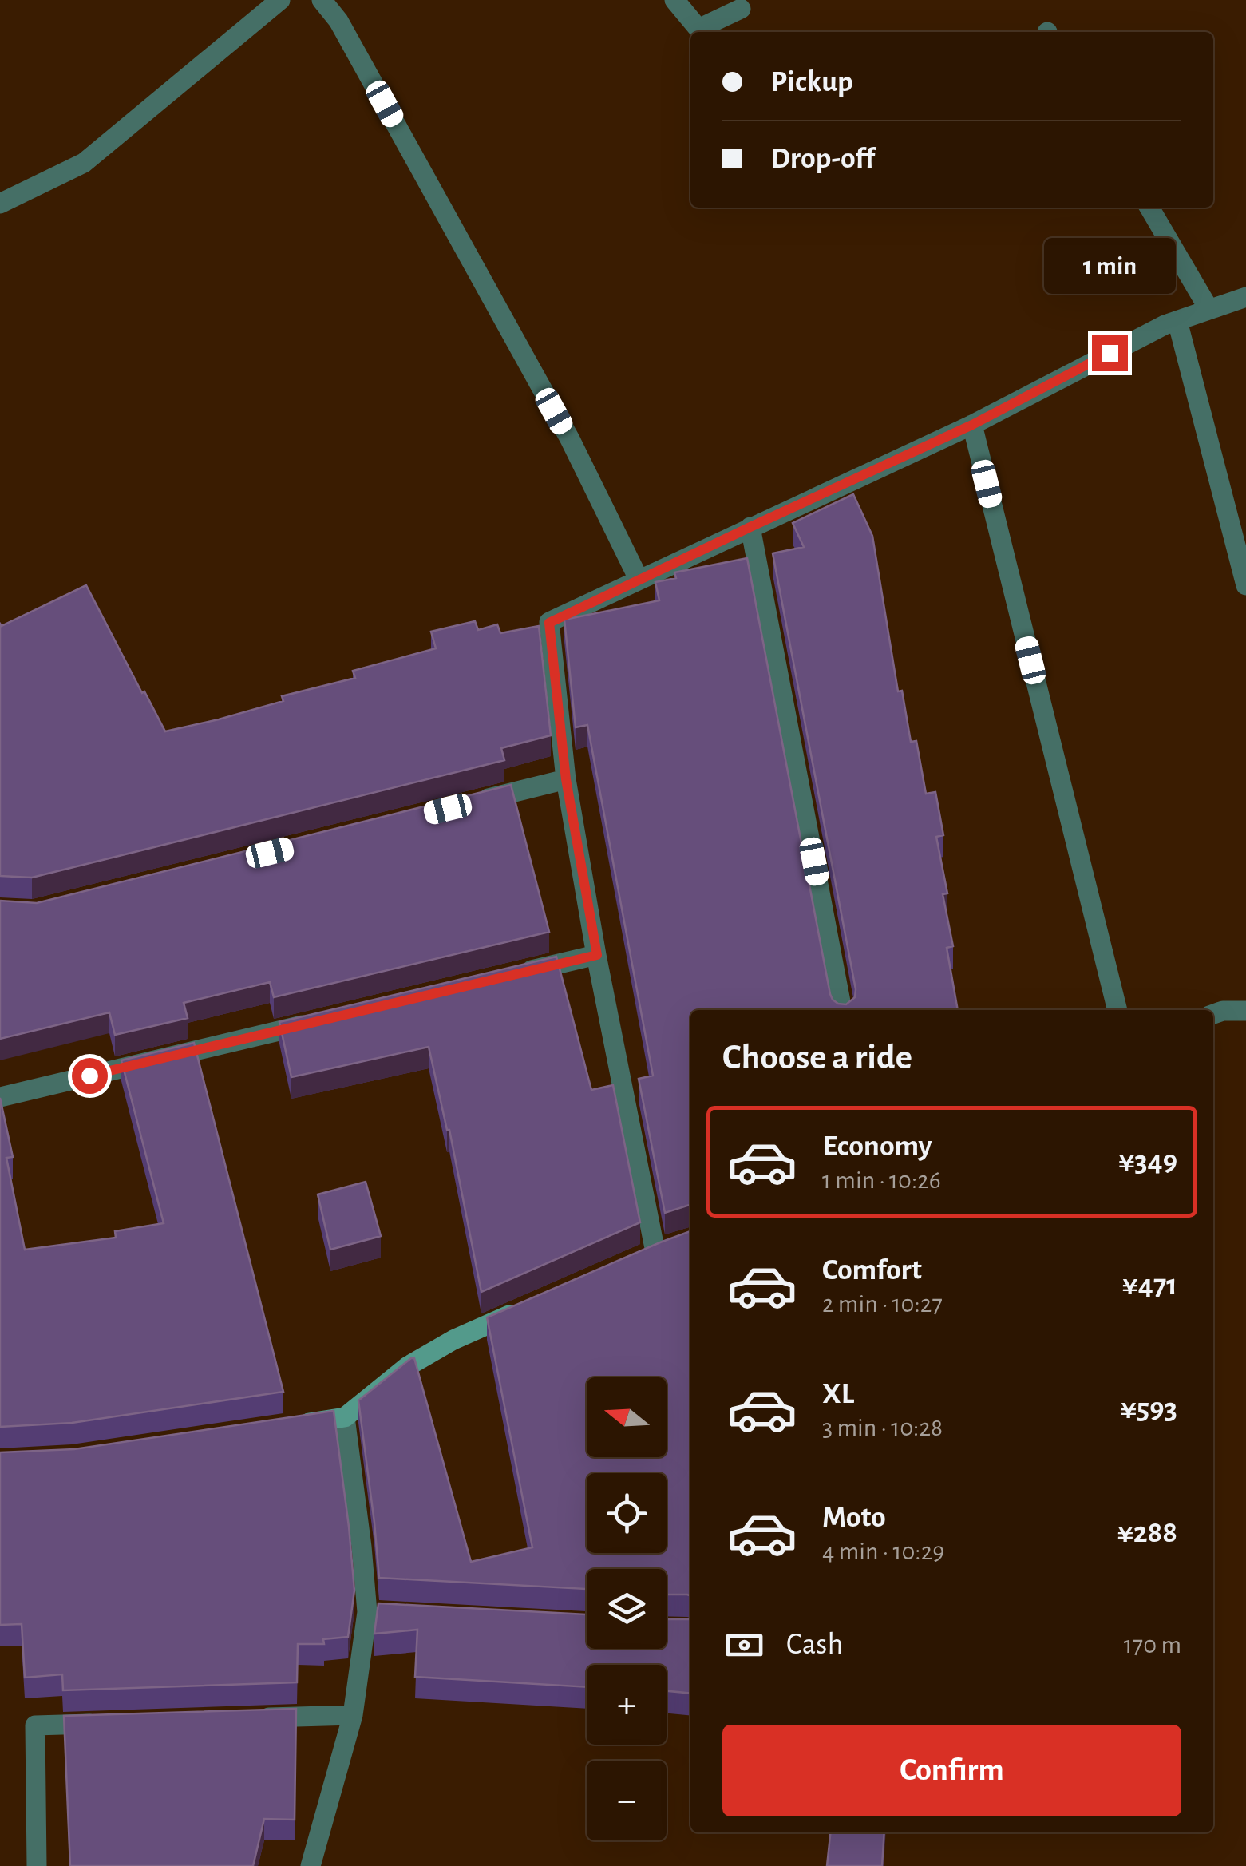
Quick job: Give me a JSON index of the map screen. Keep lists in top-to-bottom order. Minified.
{"north":"left","page":{"banner":["Pickup","Drop-off"],"bubble":"1 min","heading":"Choose a ride","list":[{"name":"Economy","note":"1 min · 10:26","value":"¥349"},{"name":"Comfort","note":"2 min · 10:27","value":"¥471"},{"name":"XL","note":"3 min · 10:28","value":"¥593"},{"name":"Moto","note":"4 min · 10:29","value":"¥288"}],"map_buttons":["+","−"],"pay":["Cash","170 m"],"buttons":"Confirm"}}
